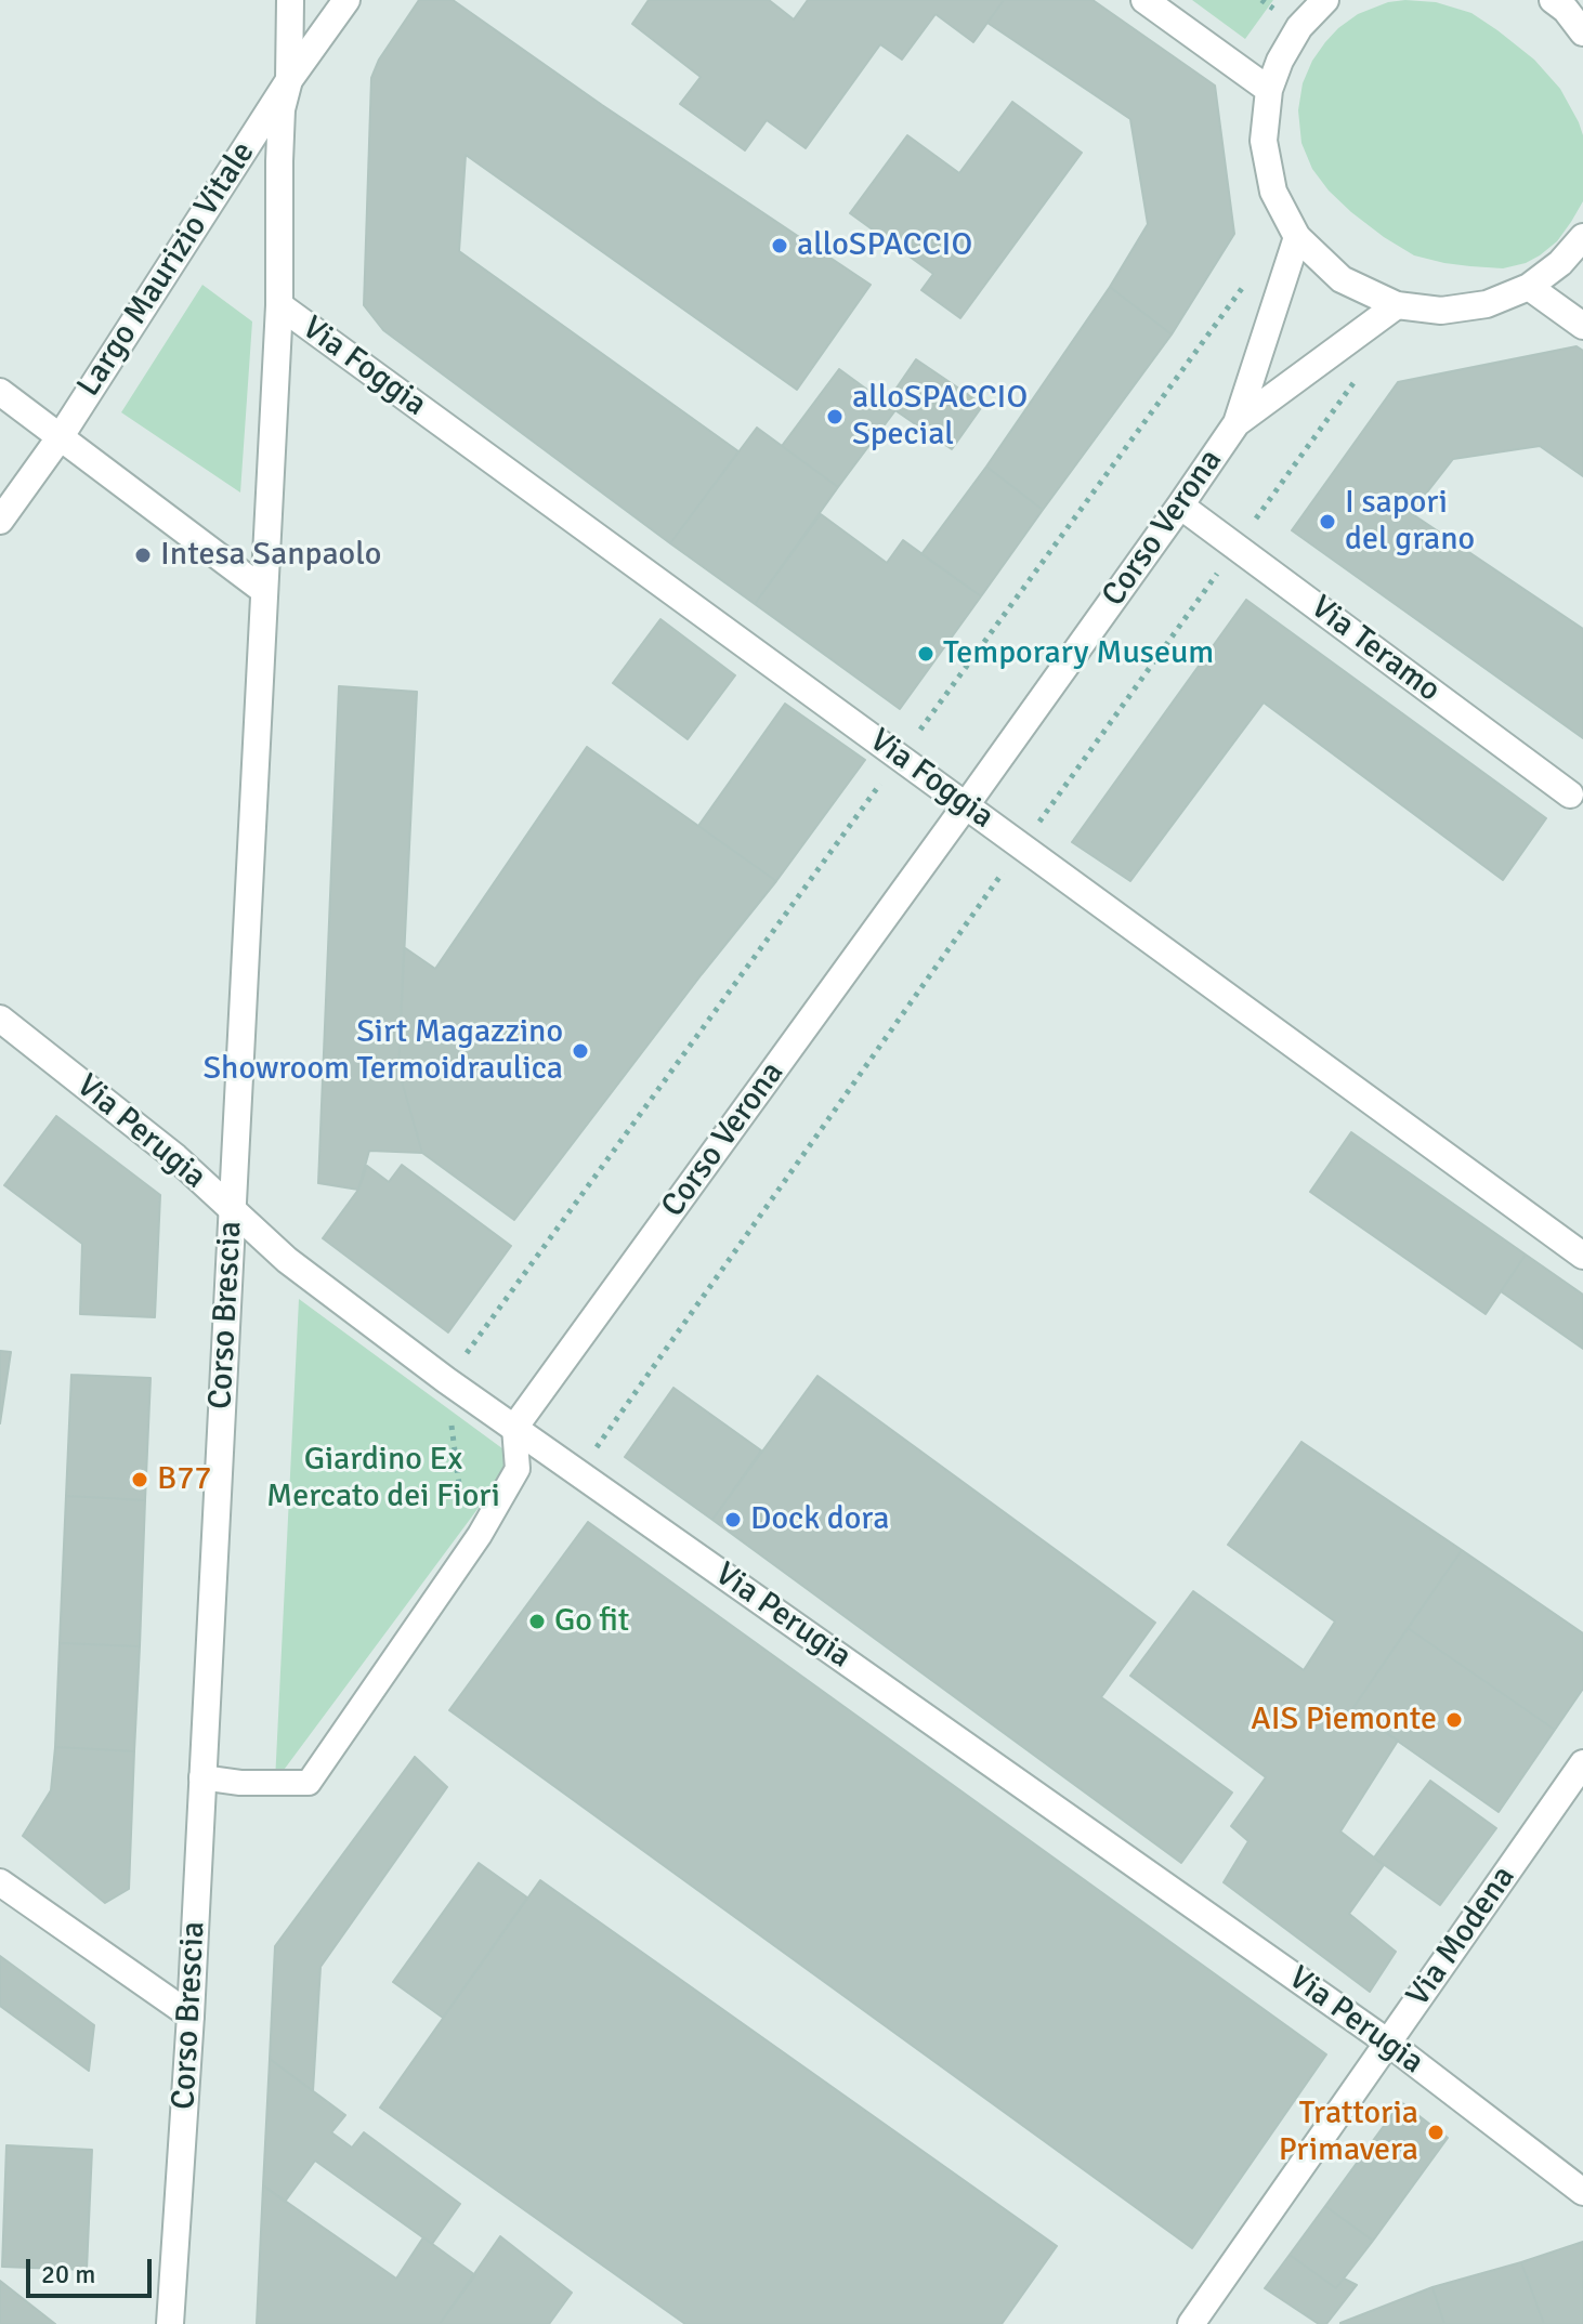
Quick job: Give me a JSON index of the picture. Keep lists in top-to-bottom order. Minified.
{"streets":{"street":["Largo Maurizio Vitale","Via Foggia","Corso Verona","Via Teramo","Via Perugia","Corso Brescia","Via Modena"]},"crossings":[["Largo Maurizio Vitale","Via Foggia"],["Largo Maurizio Vitale","Corso Brescia"],["Via Foggia","Corso Verona"],["Via Foggia","Corso Brescia"],["Corso Verona","Via Teramo"],["Corso Verona","Via Perugia"],["Via Perugia","Corso Brescia"],["Via Perugia","Via Modena"]],"parks":["Giardino Ex Mercato dei Fiori"],"places":["alloSPACCIO","alloSPACCIO Special","I sapori del grano","Intesa Sanpaolo","Temporary Museum","Sirt Magazzino Showroom Termoidraulica","B77","Dock dora","Go fit","AIS Piemonte","Trattoria Primavera"],"scale_bar":"20 m"}
